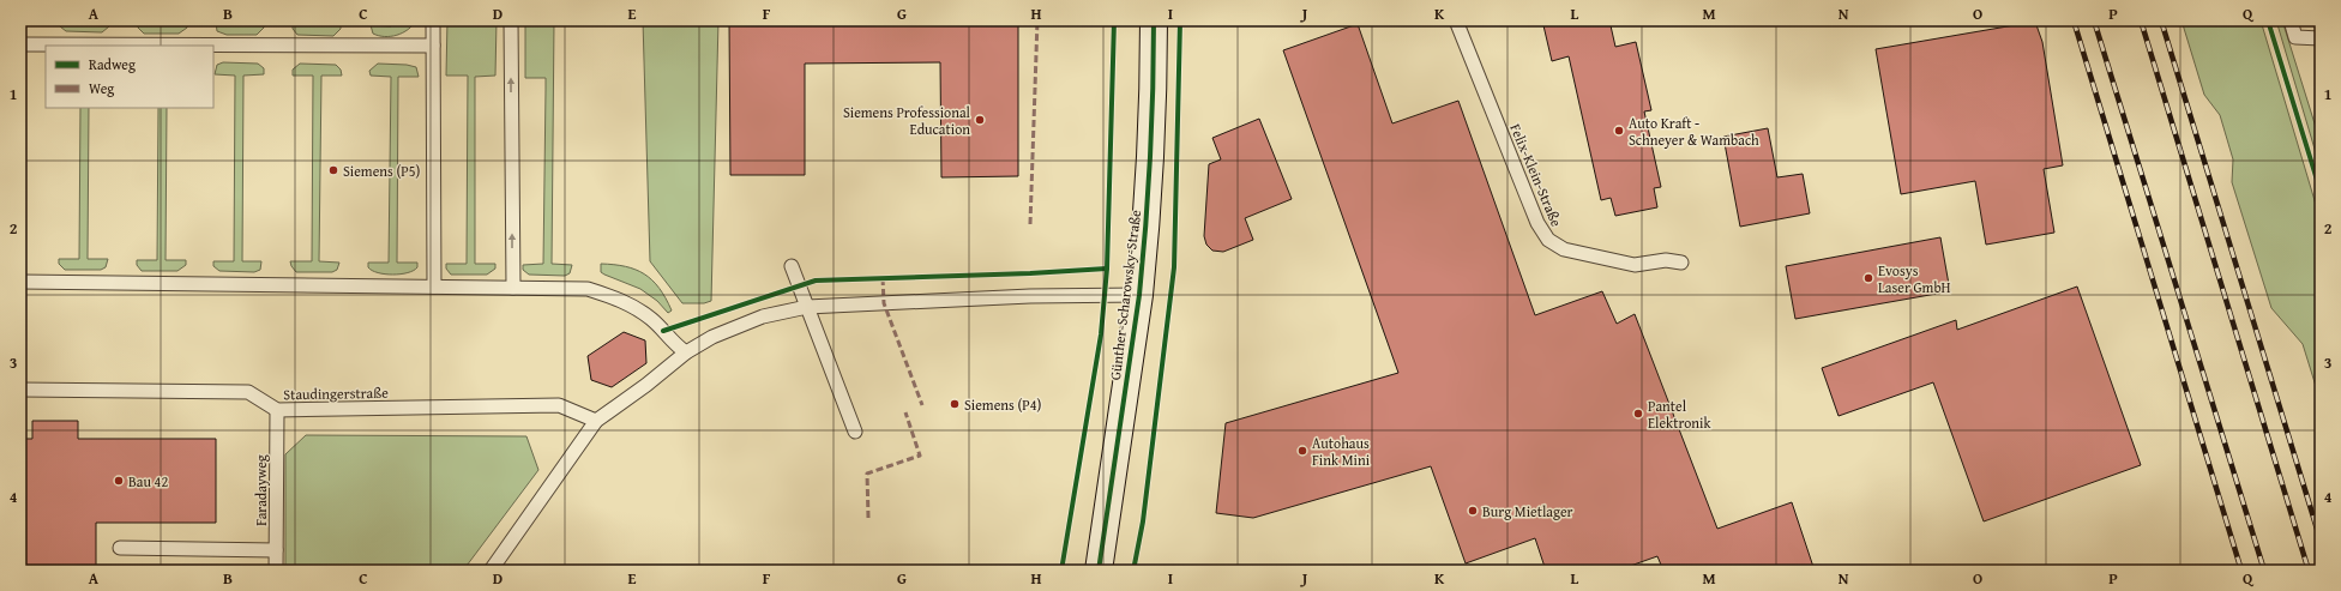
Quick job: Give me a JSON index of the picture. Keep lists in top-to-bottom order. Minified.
{"streets":{"street":["Günther-Scharowsky-Straße"],"lane":["Felix-Klein-Straße","Staudingerstraße","Faradayweg"]},"crossings":[["Staudingerstraße","Faradayweg"]],"places":["Siemens Professional Education","Auto Kraft - Schneyer & Wambach","Siemens (P5)","Evosys Laser GmbH","Siemens (P4)","Pantel Elektronik","Autohaus Fink Mini","Bau 42","Burg Mietlager"],"legend":["Radweg","Weg"],"grid":{"columns":["A","B","C","D","E","F","G","H","I","J","K","L","M","N","O","P","Q"],"rows":["1","2","3","4"]}}
